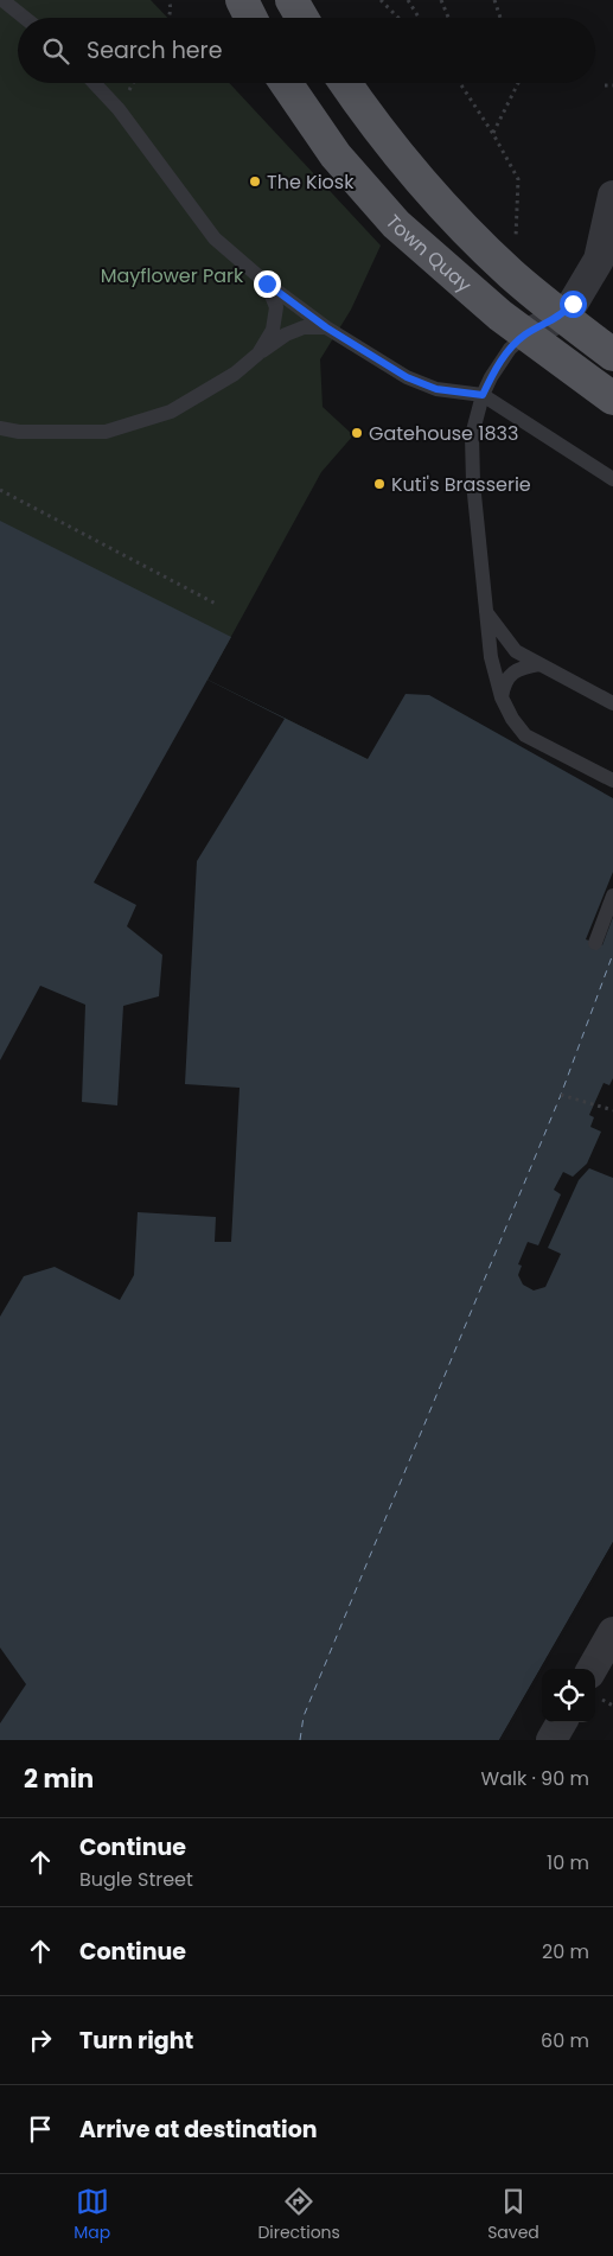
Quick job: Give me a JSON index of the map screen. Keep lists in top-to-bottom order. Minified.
{"streets":{"main road":["Town Quay"]},"parks":["Mayflower Park"],"places":["The Kiosk","Gatehouse 1833","Kuti's Brasserie"],"page":{"search":"Search here","heading":["2 min","Walk · 90 m"],"list":[["Continue","Bugle Street","10 m"],["Continue","20 m"],["Turn right","60 m"],"Arrive at destination"],"nav":["Map","Directions","Saved"]}}
